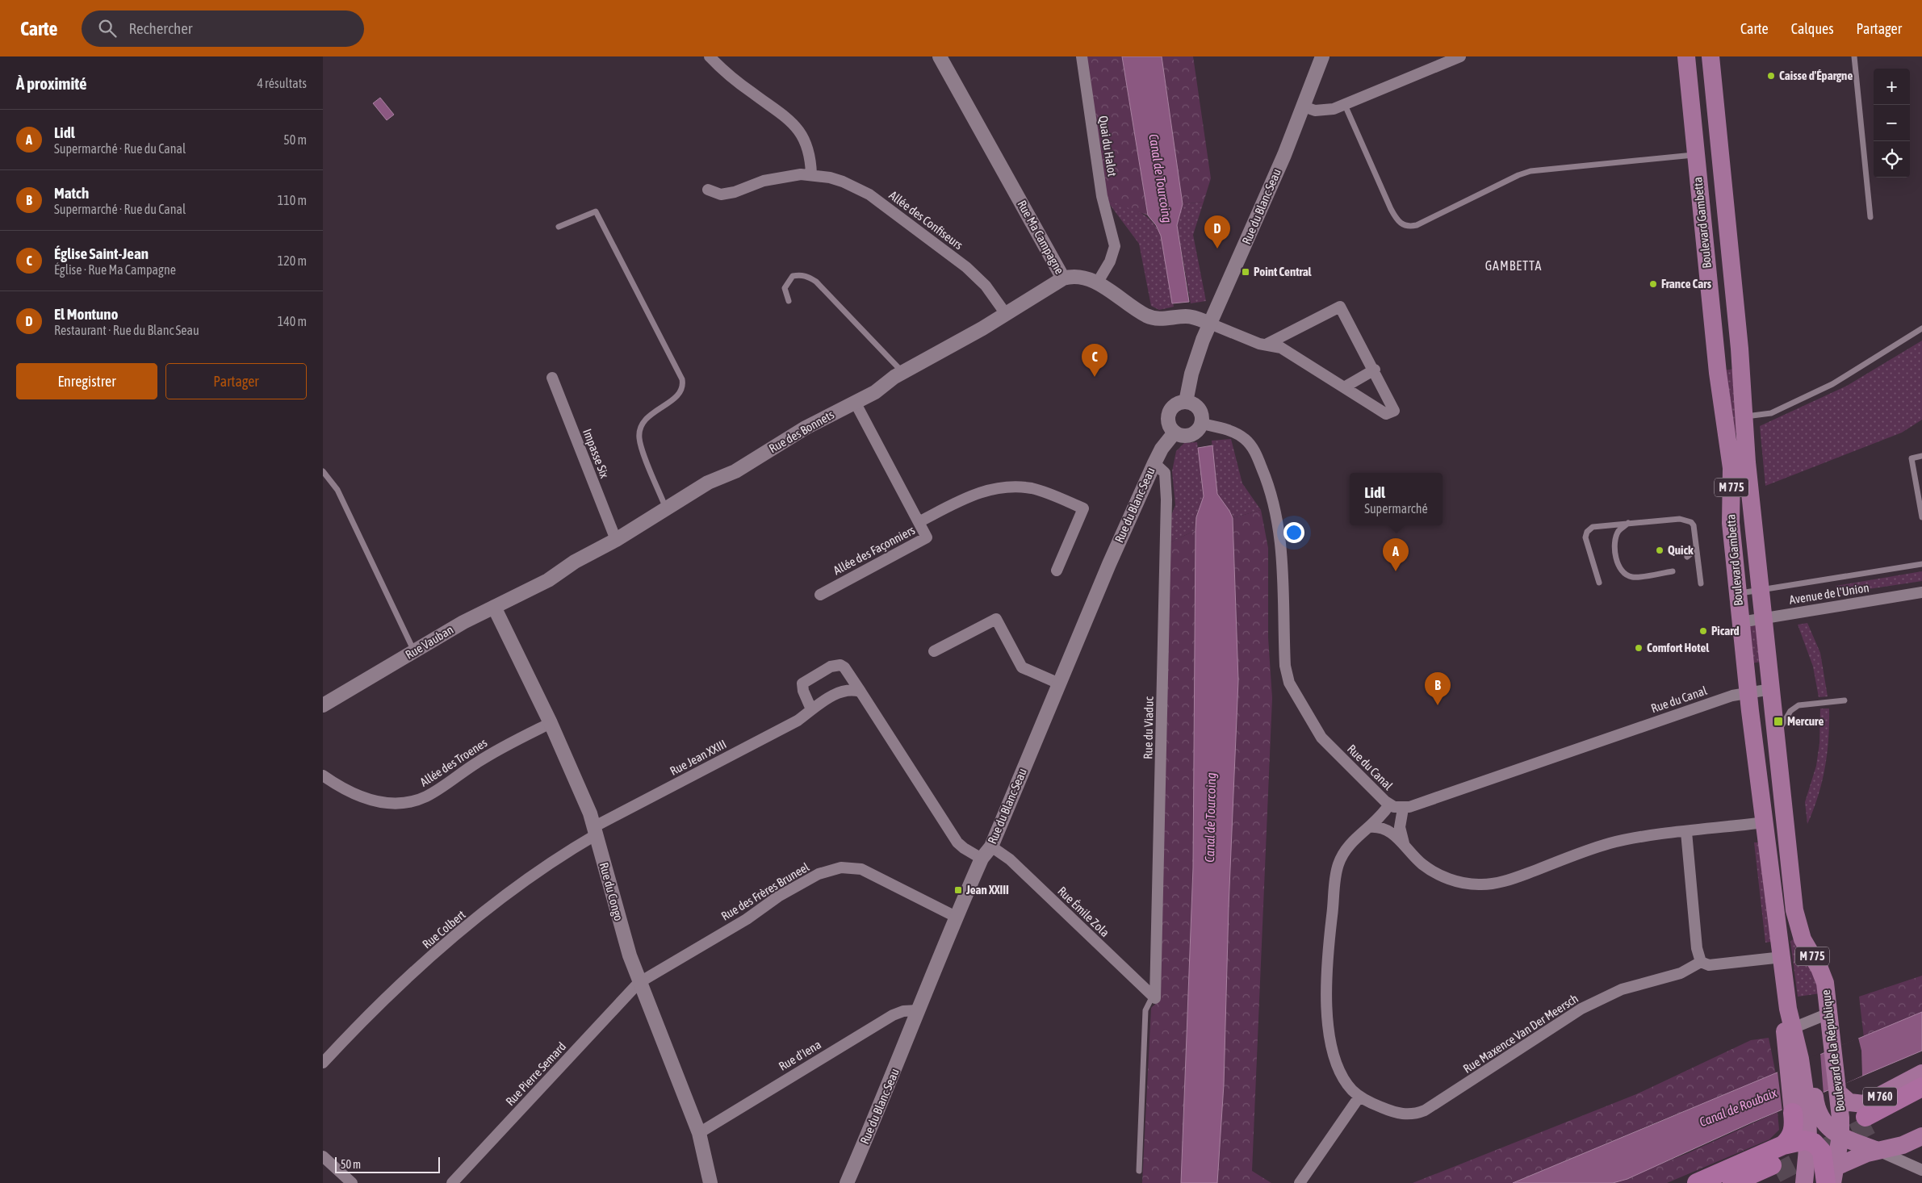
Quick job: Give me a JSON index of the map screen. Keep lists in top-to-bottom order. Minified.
{"streets":{"main road":["Boulevard Gambetta","M 775","Boulevard de la République","M 760"],"street":["Quai du Halot","Rue du Blanc Seau","Allée des Confiseurs","Rue Ma Campagne","Rue des Bonnets","Impasse Six","Allée des Façonniers","Avenue de l'Union","Rue Vauban","Rue du Canal","Rue du Viaduc","Rue Jean XXIII","Allée des Troenes","Rue du Congo","Rue des Frères Bruneel","Rue Émile Zola","Rue Colbert","Rue Maxence Van Der Meersch","Rue d'Iena","Rue Pierre Semard"]},"crossings":[["Quai du Halot","Rue Ma Campagne"],["Rue du Blanc Seau","Rue Ma Campagne"],["Rue du Blanc Seau","Rue du Canal"],["Rue du Blanc Seau","Rue du Viaduc"],["Rue du Blanc Seau","Rue des Frères Bruneel"],["Rue du Blanc Seau","Rue Émile Zola"],["Rue du Blanc Seau","Rue d'Iena"],["Allée des Confiseurs","Rue des Bonnets"],["Boulevard Gambetta","M 775"],["Boulevard Gambetta","Avenue de l'Union"],["Boulevard Gambetta","Rue du Canal"],["Boulevard Gambetta","Boulevard de la République"],["Rue Ma Campagne","Rue des Bonnets"],["Rue des Bonnets","Impasse Six"],["Rue des Bonnets","Allée des Façonniers"],["Rue des Bonnets","Rue Vauban"],["Rue Vauban","Rue du Congo"],["Rue du Canal","Rue Maxence Van Der Meersch"],["Rue du Viaduc","Rue Émile Zola"],["Rue Jean XXIII","Rue du Congo"],["Rue Jean XXIII","Rue Colbert"],["Allée des Troenes","Rue du Congo"],["Rue du Congo","Rue des Frères Bruneel"],["Rue du Congo","Rue Colbert"],["Rue du Congo","Rue d'Iena"],["Rue du Congo","Rue Pierre Semard"],["Rue des Frères Bruneel","Rue Pierre Semard"],["Boulevard de la République","M 760"]],"districts":["GAMBETTA"],"water":["Canal de Tourcoing","Canal de Roubaix"],"places":{"other":["Caisse d'Épargne","France Cars","Quick","Picard","Comfort Hotel"],"transit":["Point Central","Mercure","Jean XXIII"]},"scale_bar":"50 m","page":{"header":"Carte","search":"Rechercher","nav":["Carte","Calques","Partager"],"heading":["À proximité","4 résultats"],"map_buttons":["+","−"],"list":[{"mark":"A","name":"Lidl","note":"Supermarché · Rue du Canal","value":"50 m"},{"mark":"B","name":"Match","note":"Supermarché · Rue du Canal","value":"110 m"},{"mark":"C","name":"Église Saint-Jean","note":"Église · Rue Ma Campagne","value":"120 m"},{"mark":"D","name":"El Montuno","note":"Restaurant · Rue du Blanc Seau","value":"140 m"}],"pins":["D","C","A","B"],"buttons":["Enregistrer","Partager"],"popup":["Lidl","Supermarché"],"scale":"50 m"}}
